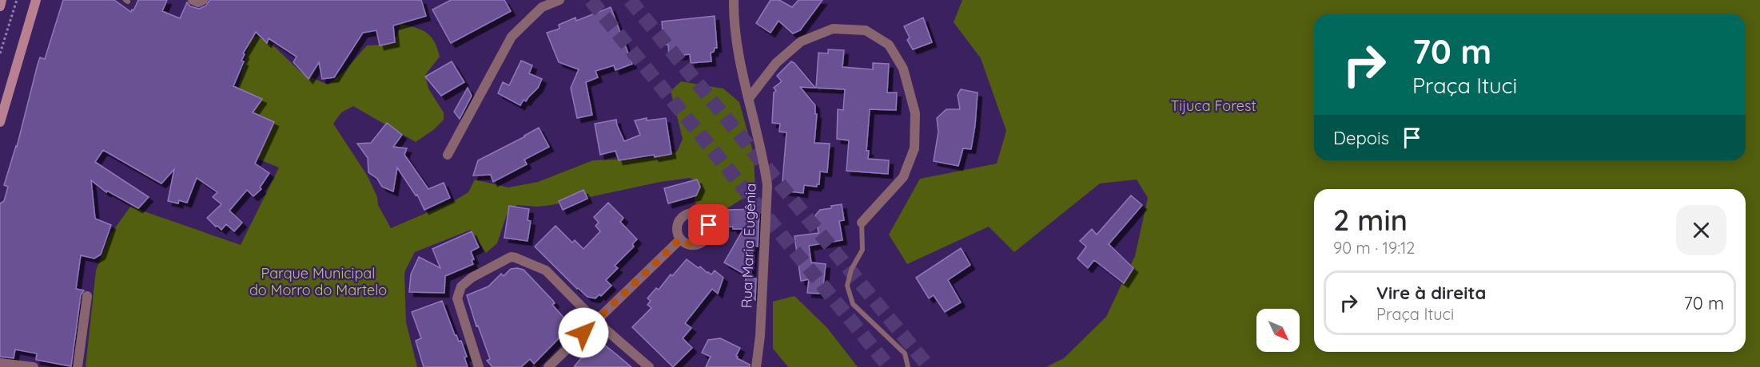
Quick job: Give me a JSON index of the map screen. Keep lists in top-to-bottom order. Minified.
{"streets":{"street":["Rua Maria Eugênia"]},"parks":["Tijuca Forest","Parque Municipal do Morro do Martelo"],"north":"bottom right","page":{"turn":["70 m","Praça Ituci"],"then":"Depois","heading":["2 min","90 m · 19:12"],"list":[{"name":"Vire à direita","note":"Praça Ituci","value":"70 m"}]}}
